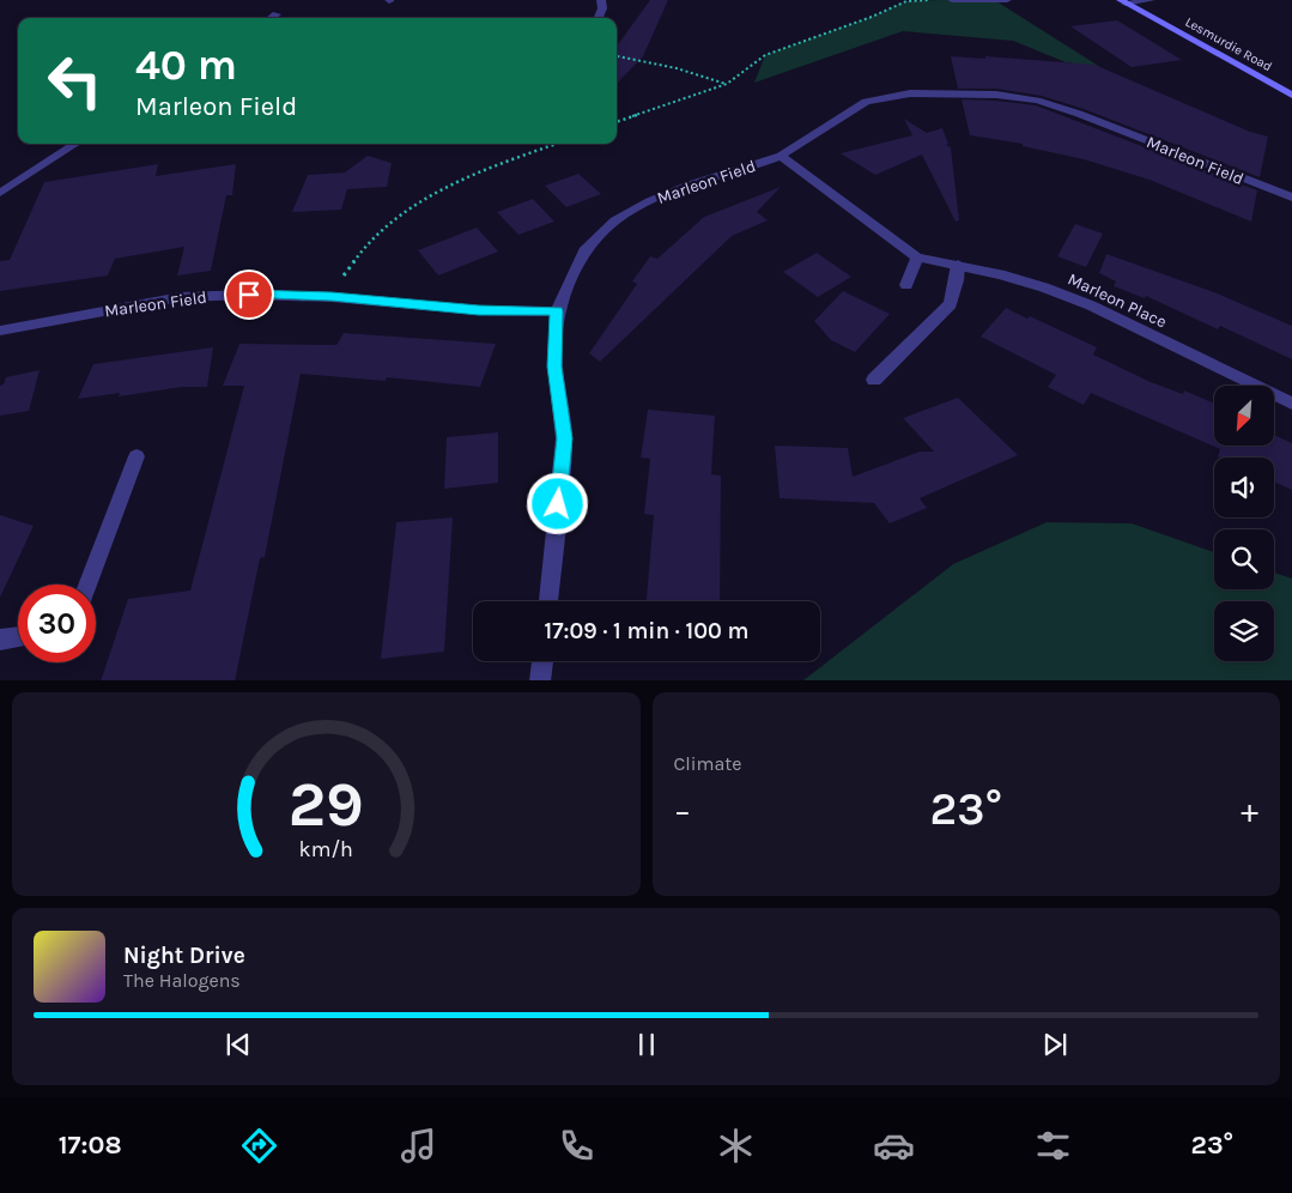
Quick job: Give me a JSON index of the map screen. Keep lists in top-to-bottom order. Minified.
{"streets":{"street":["Lesmurdie Road","Marleon Field","Marleon Place"]},"crossings":[["Marleon Field","Marleon Place"]],"north":"bottom left","page":{"turn":["40 m","Marleon Field"],"limit":"30","trip":"17:09 · 1 min · 100 m","tile":"Climate","heat":["−","23°","+"],"song":["Night Drive","The Halogens"],"tabs":["17:08","23°"],"gauge":["29","km/h"]}}
